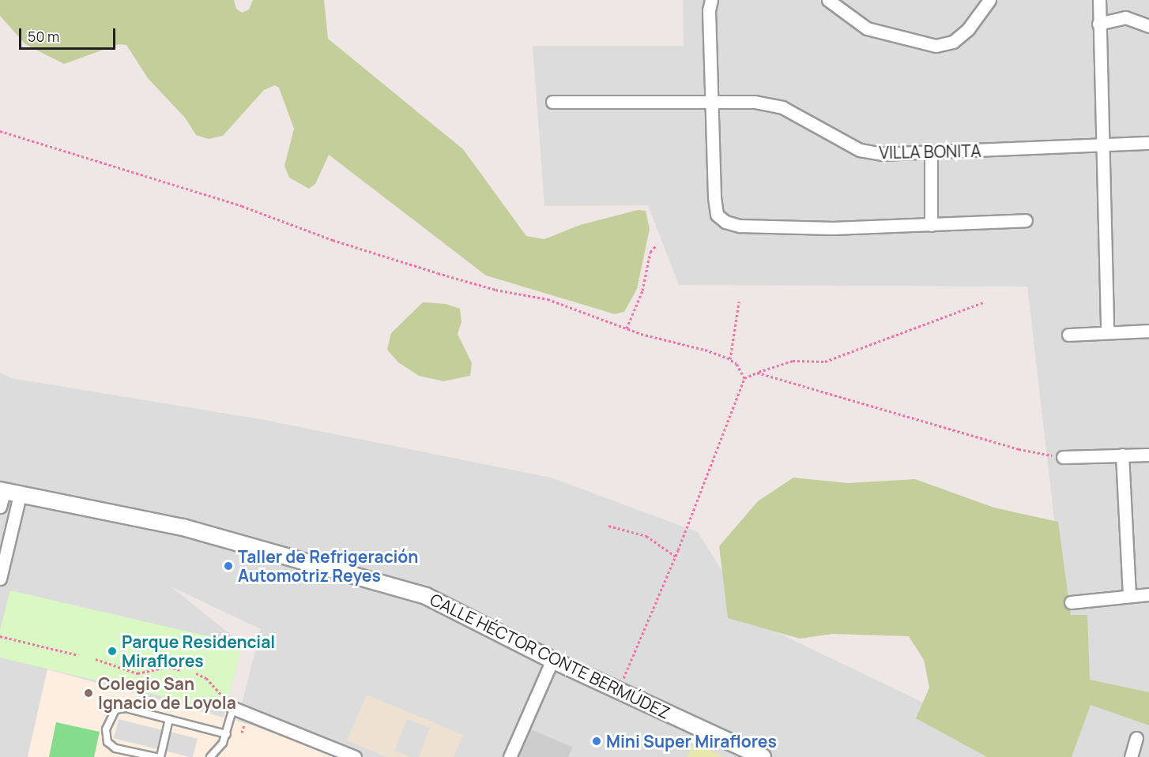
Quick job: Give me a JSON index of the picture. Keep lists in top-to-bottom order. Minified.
{"streets":{"street":["VILLA BONITA","CALLE HÉCTOR CONTE BERMÚDEZ"]},"places":["Taller de Refrigeración Automotriz Reyes","Parque Residencial Miraflores","Colegio San Ignacio de Loyola","Mini Super Miraflores"],"scale_bar":"50 m"}
